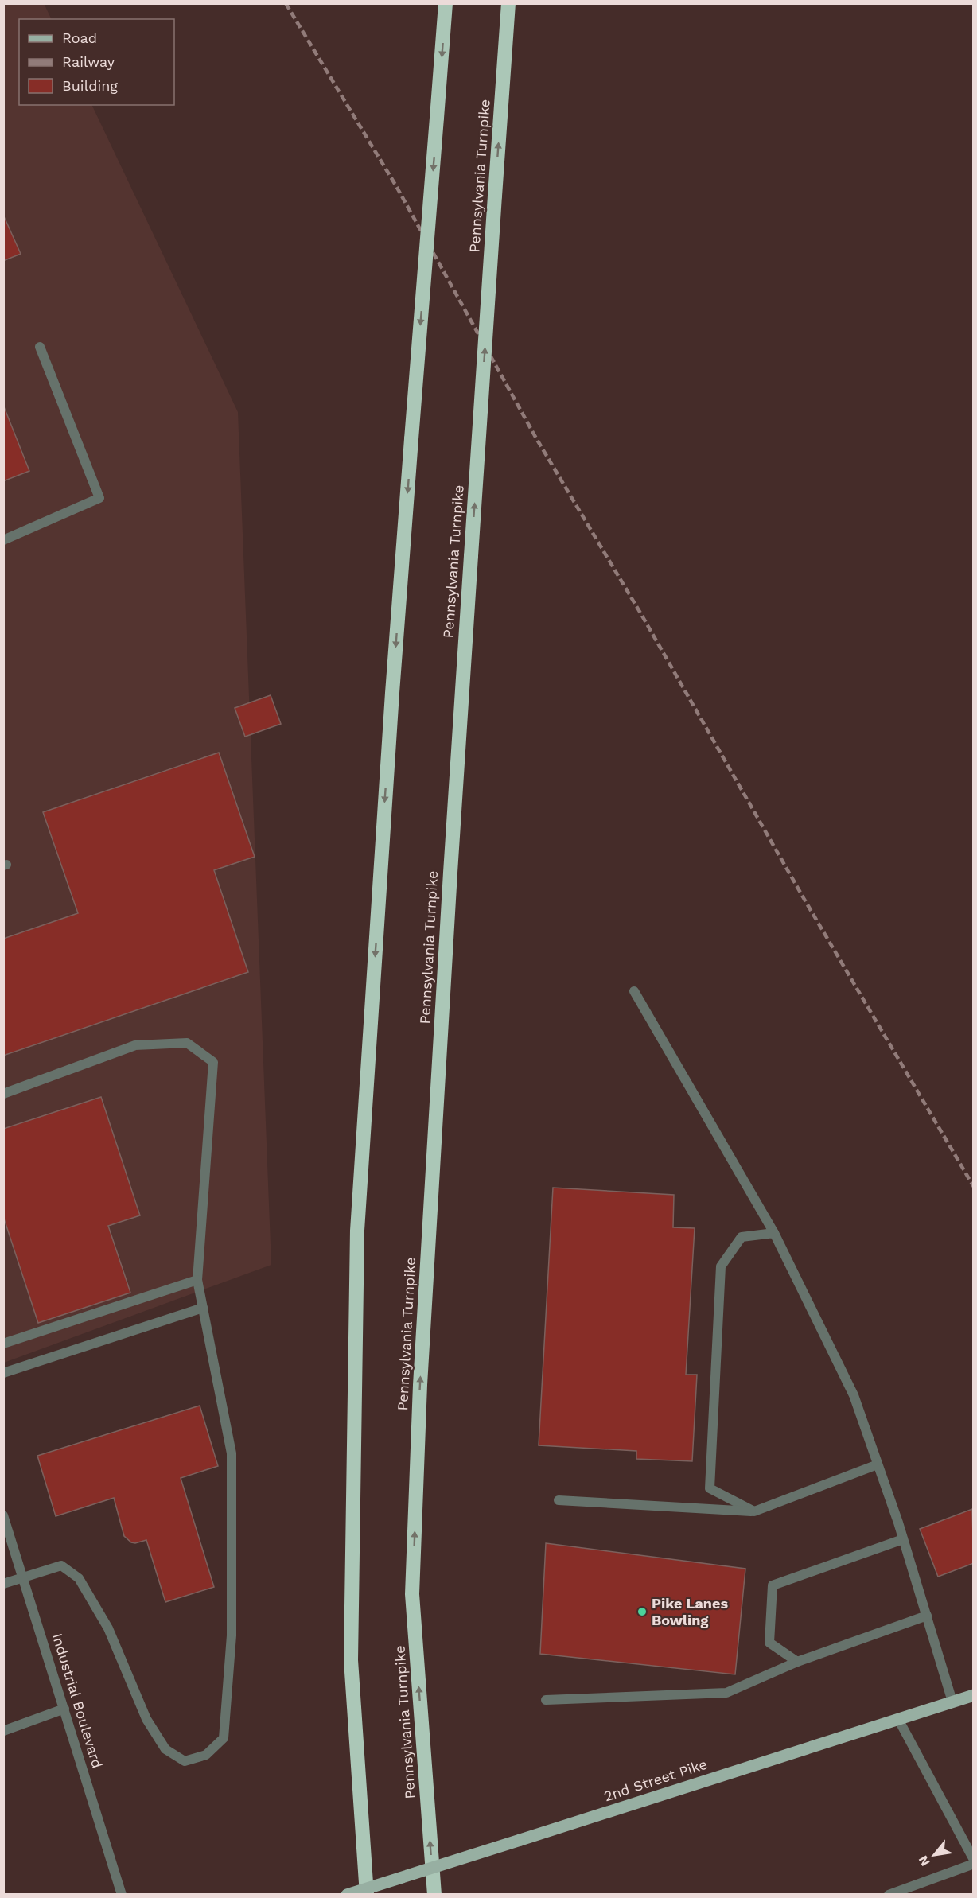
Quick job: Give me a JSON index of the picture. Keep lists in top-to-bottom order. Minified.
{"streets":{"highway":["Pennsylvania Turnpike"],"main road":["2nd Street Pike"],"street":["Industrial Boulevard"]},"places":["Pike Lanes Bowling"],"legend":["Road","Railway","Building"],"north":"bottom left"}
